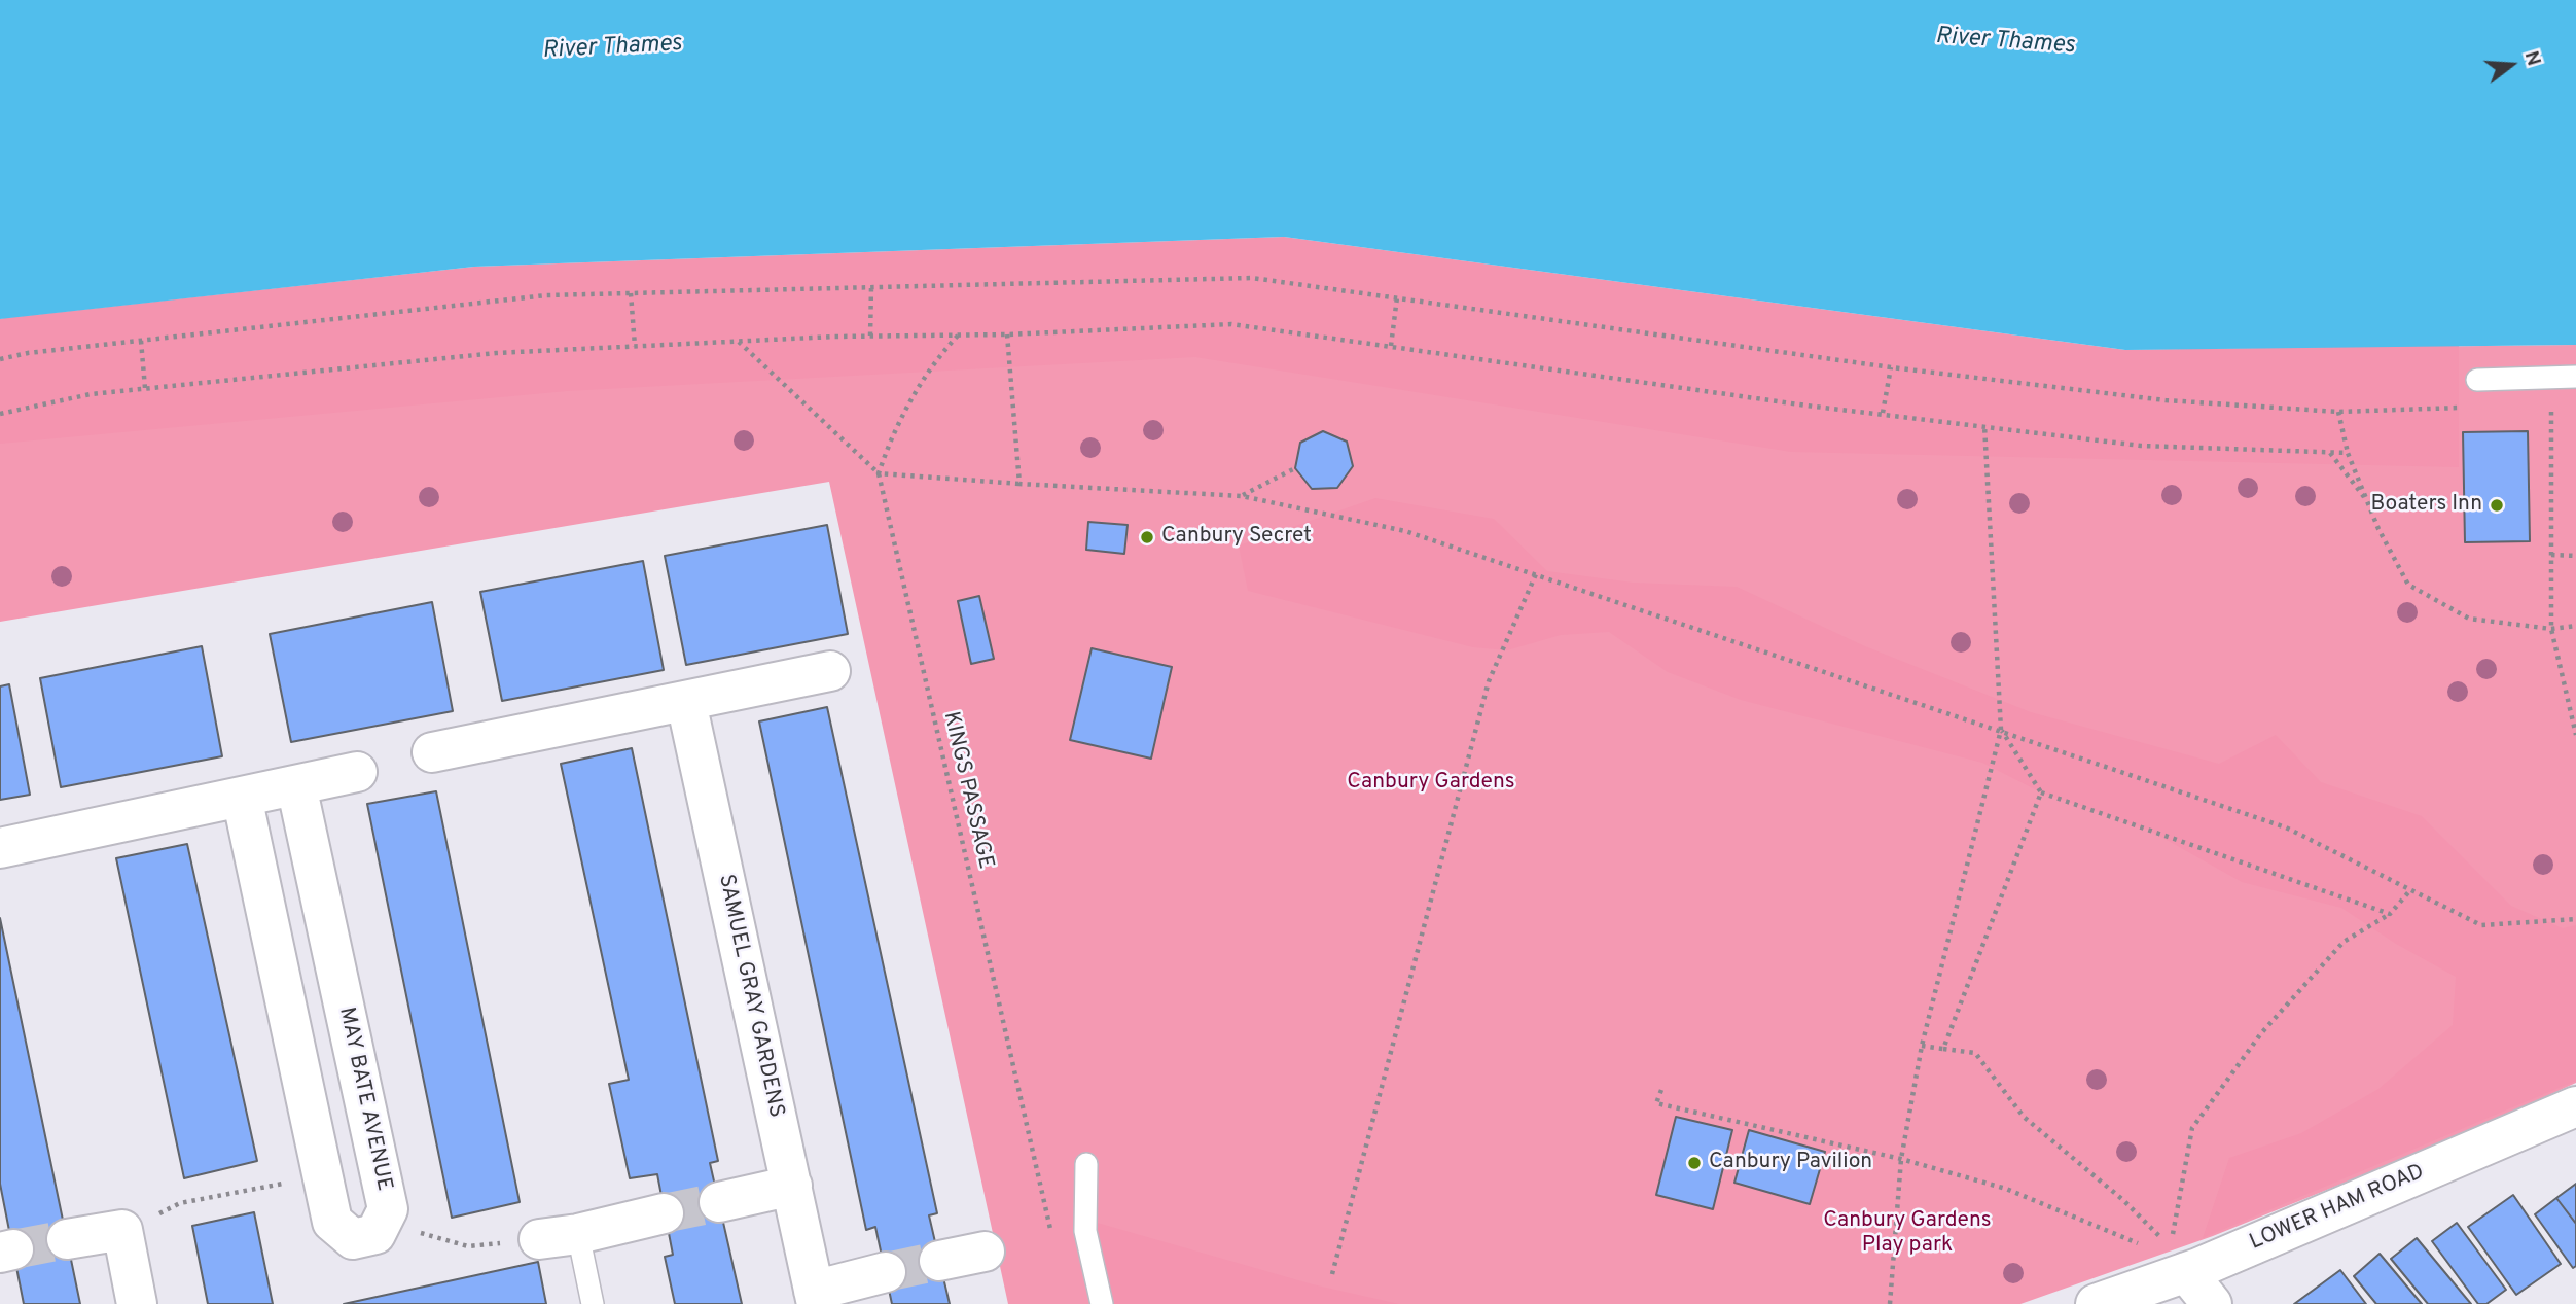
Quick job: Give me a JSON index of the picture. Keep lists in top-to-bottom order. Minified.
{"streets":{"street":["SAMUEL GRAY GARDENS","MAY BATE AVENUE","LOWER HAM ROAD"],"path":["KINGS PASSAGE"]},"water":["River Thames"],"parks":["Canbury Gardens","Canbury Gardens Play park"],"places":["Boaters Inn","Canbury Secret","Canbury Pavilion"],"north":"right"}
